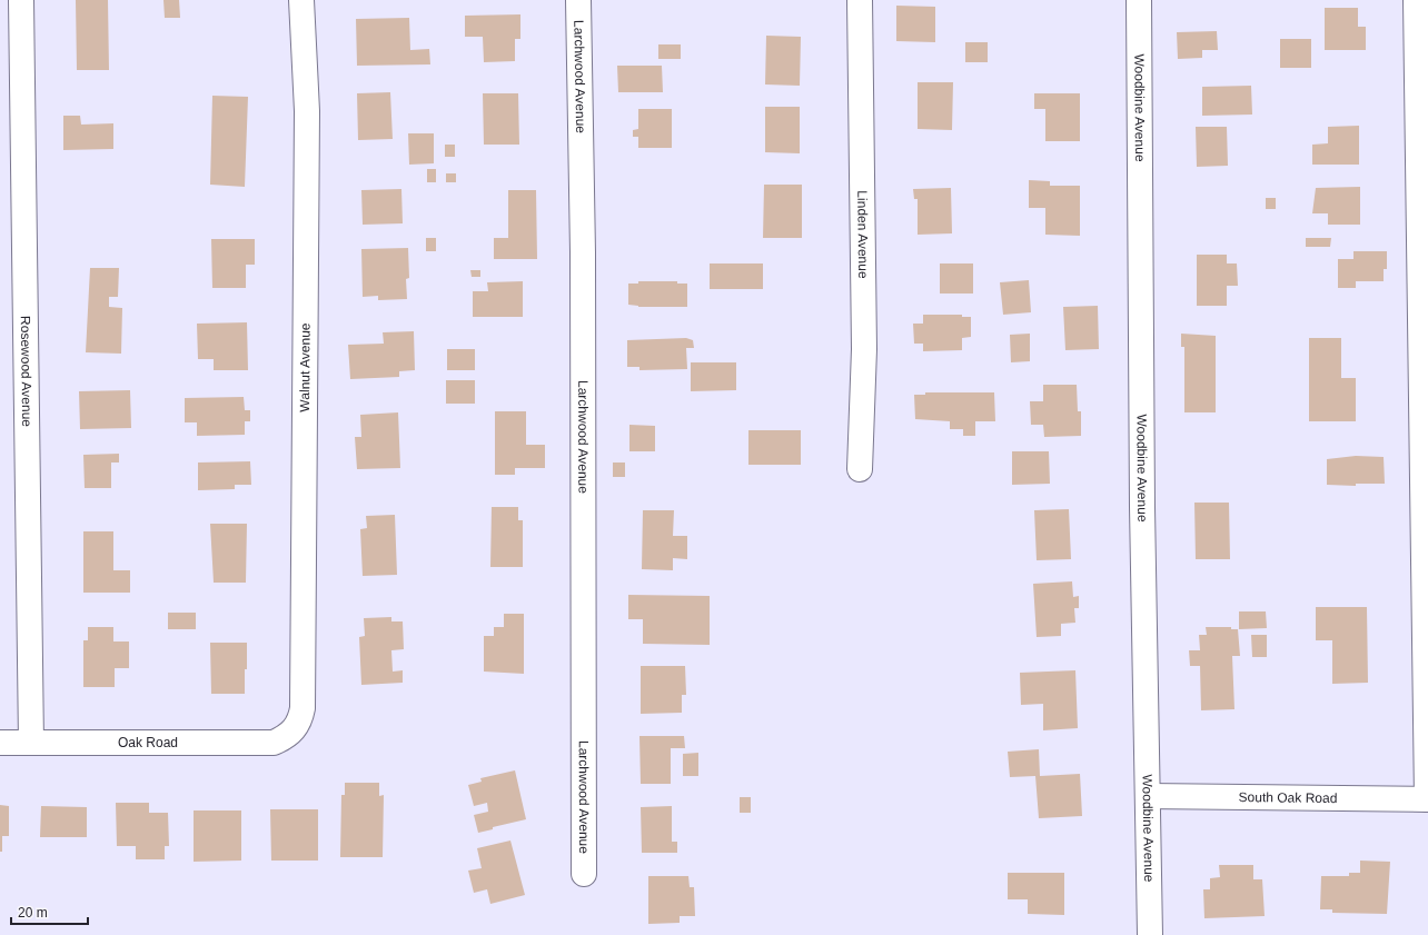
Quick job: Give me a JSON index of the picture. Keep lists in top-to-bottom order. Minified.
{"streets":{"street":["Larchwood Avenue","Woodbine Avenue","Linden Avenue","Walnut Avenue","Rosewood Avenue","Oak Road","South Oak Road"]},"crossings":[["Woodbine Avenue","South Oak Road"],["Walnut Avenue","Oak Road"],["Rosewood Avenue","Oak Road"]],"scale_bar":"20 m"}
